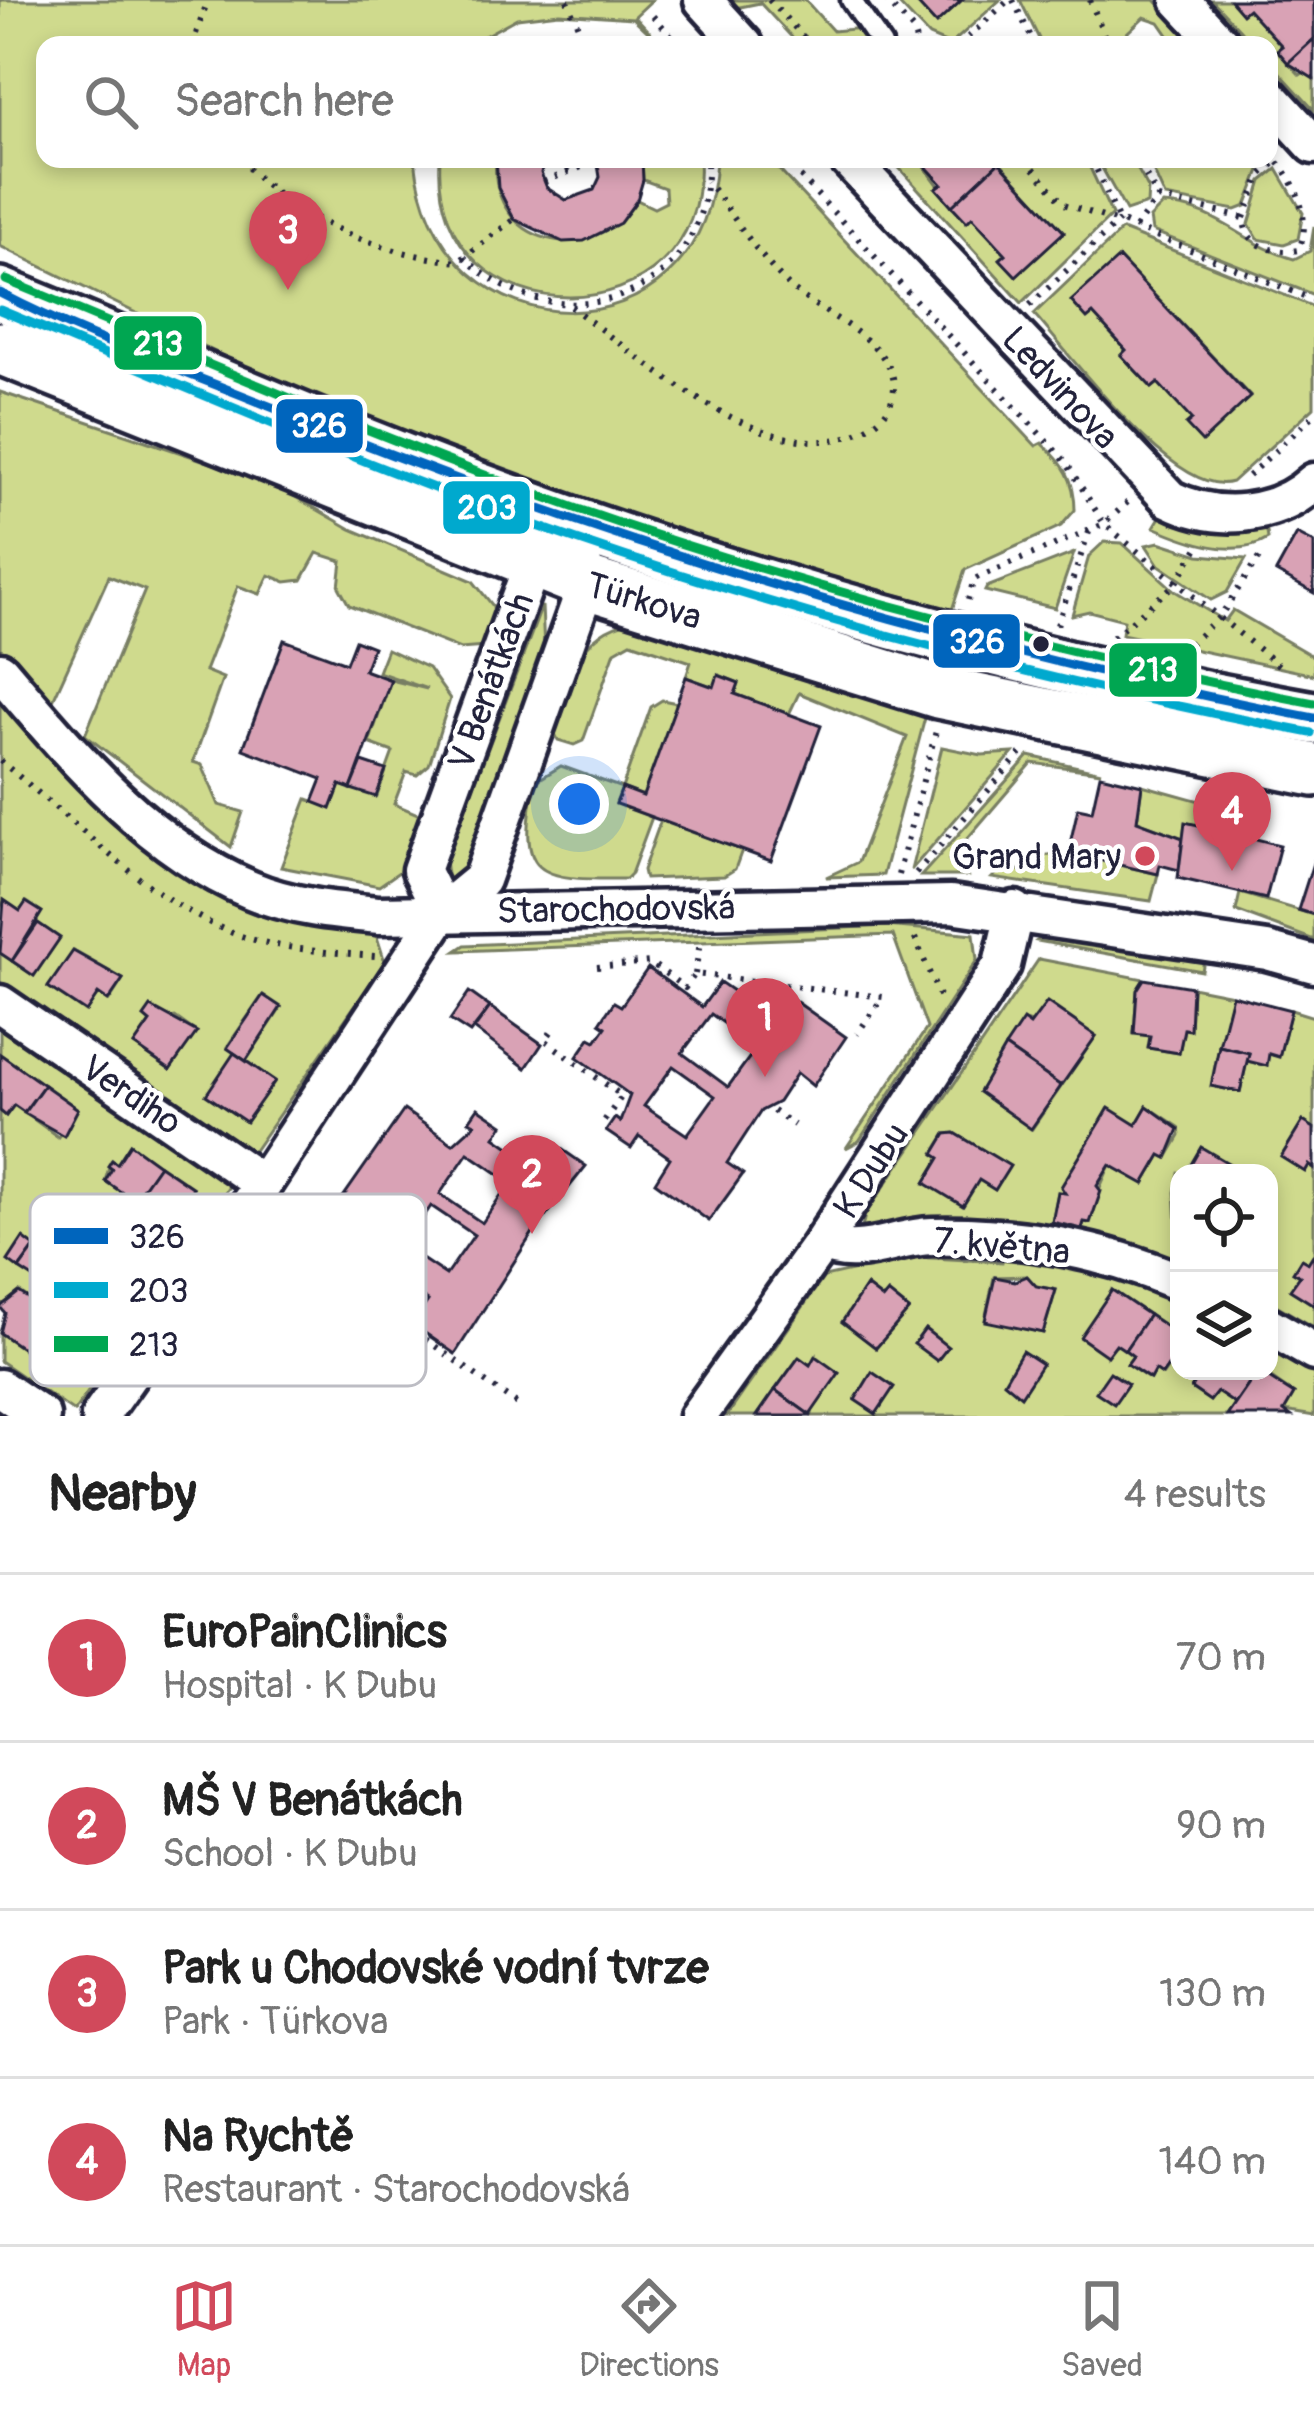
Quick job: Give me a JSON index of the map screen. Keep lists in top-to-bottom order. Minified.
{"streets":{"main road":["Türkova"],"street":["Ledvinova","V Benátkách","Starochodovská","Verdiho","K Dubu","7. května"]},"crossings":[["Türkova","V Benátkách"],["V Benátkách","Starochodovská"],["Starochodovská","K Dubu"],["K Dubu","7. května"]],"places":["Grand Mary"],"lines":["transit line 213","transit line 326","transit line 203"],"legend":["326","203","213"],"page":{"search":"Search here","pins":["3","4","1","2"],"heading":["Nearby","4 results"],"list":[{"mark":"1","name":"EuroPainClinics","note":"Hospital · K Dubu","value":"70 m"},{"mark":"2","name":"MŠ V Benátkách","note":"School · K Dubu","value":"90 m"},{"mark":"3","name":"Park u Chodovské vodní tvrze","note":"Park · Türkova","value":"130 m"},{"mark":"4","name":"Na Rychtě","note":"Restaurant · Starochodovská","value":"140 m"}],"nav":["Map","Directions","Saved"]}}
